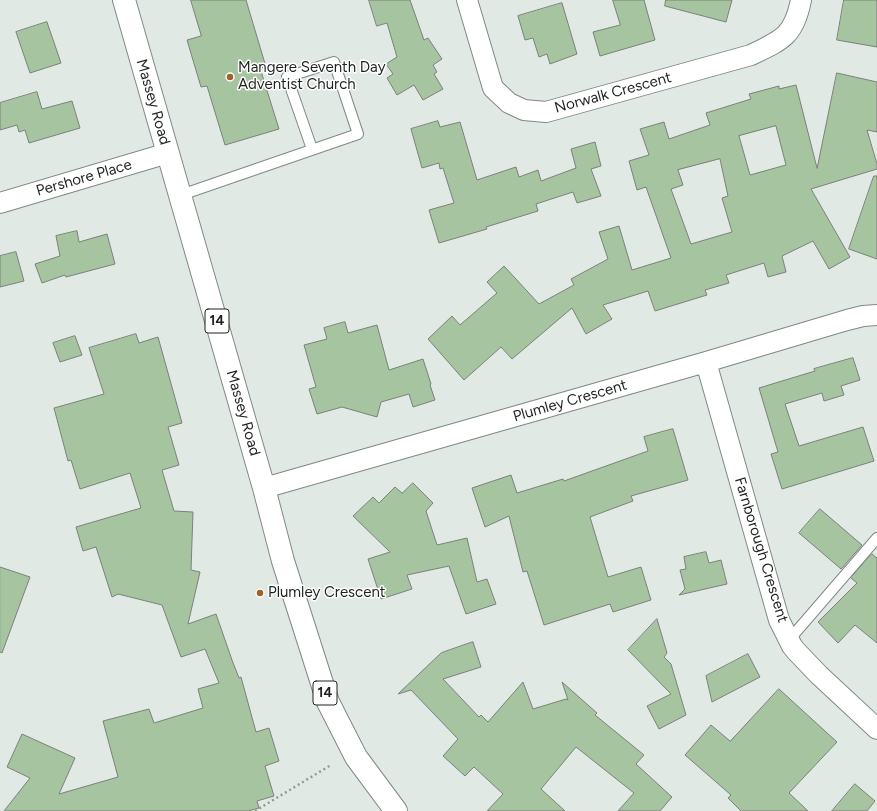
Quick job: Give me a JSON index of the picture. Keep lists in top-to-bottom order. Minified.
{"streets":{"main road":["Massey Road","14"],"street":["Norwalk Crescent","Pershore Place","Plumley Crescent","Farnborough Crescent"]},"crossings":[["Massey Road","Pershore Place"],["Massey Road","Plumley Crescent"],["Plumley Crescent","Farnborough Crescent"]],"places":["Mangere Seventh Day Adventist Church","Plumley Crescent"]}
